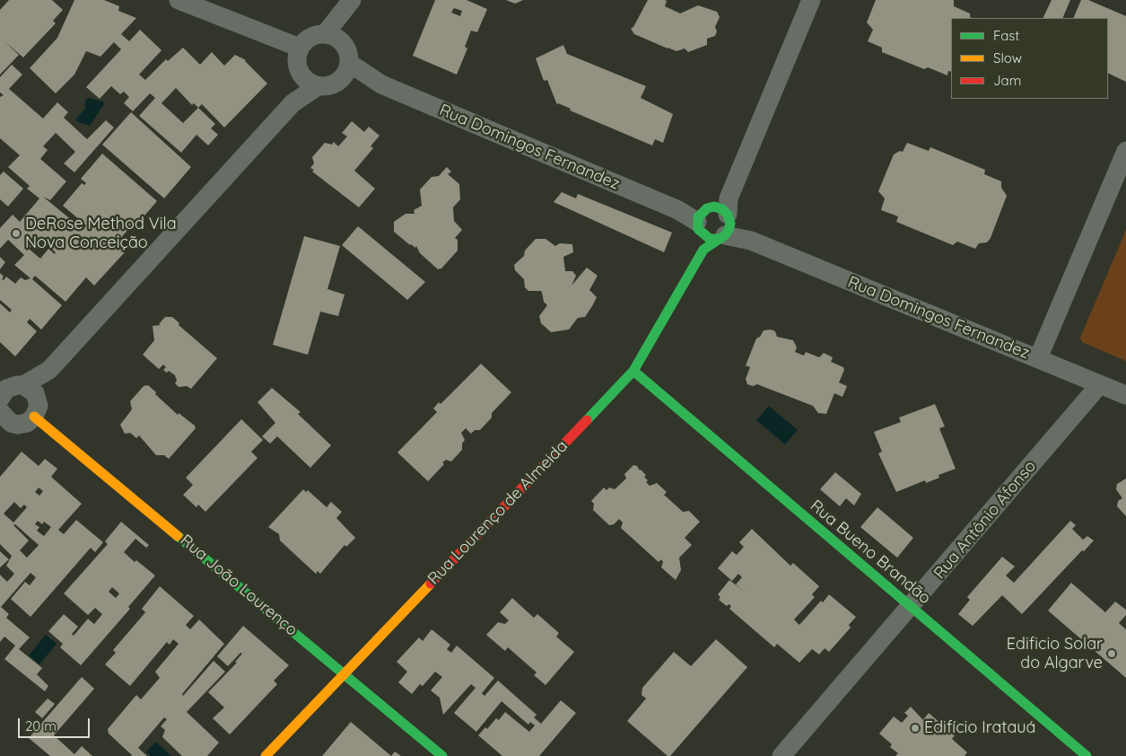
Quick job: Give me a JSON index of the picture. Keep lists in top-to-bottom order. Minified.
{"streets":{"street":["Rua Domingos Fernandez","Rua Lourenço de Almeida","Rua Antônio Afonso","Rua Bueno Brandão","Rua João Lourenço"]},"crossings":[["Rua Domingos Fernandez","Rua Lourenço de Almeida"],["Rua Domingos Fernandez","Rua Antônio Afonso"],["Rua Lourenço de Almeida","Rua Bueno Brandão"],["Rua Lourenço de Almeida","Rua João Lourenço"],["Rua Antônio Afonso","Rua Bueno Brandão"]],"places":["DeRose Method Vila Nova Conceição","Edificio Solar do Algarve","Edifício Iratauá"],"legend":["Fast","Slow","Jam"],"scale_bar":"20 m"}
